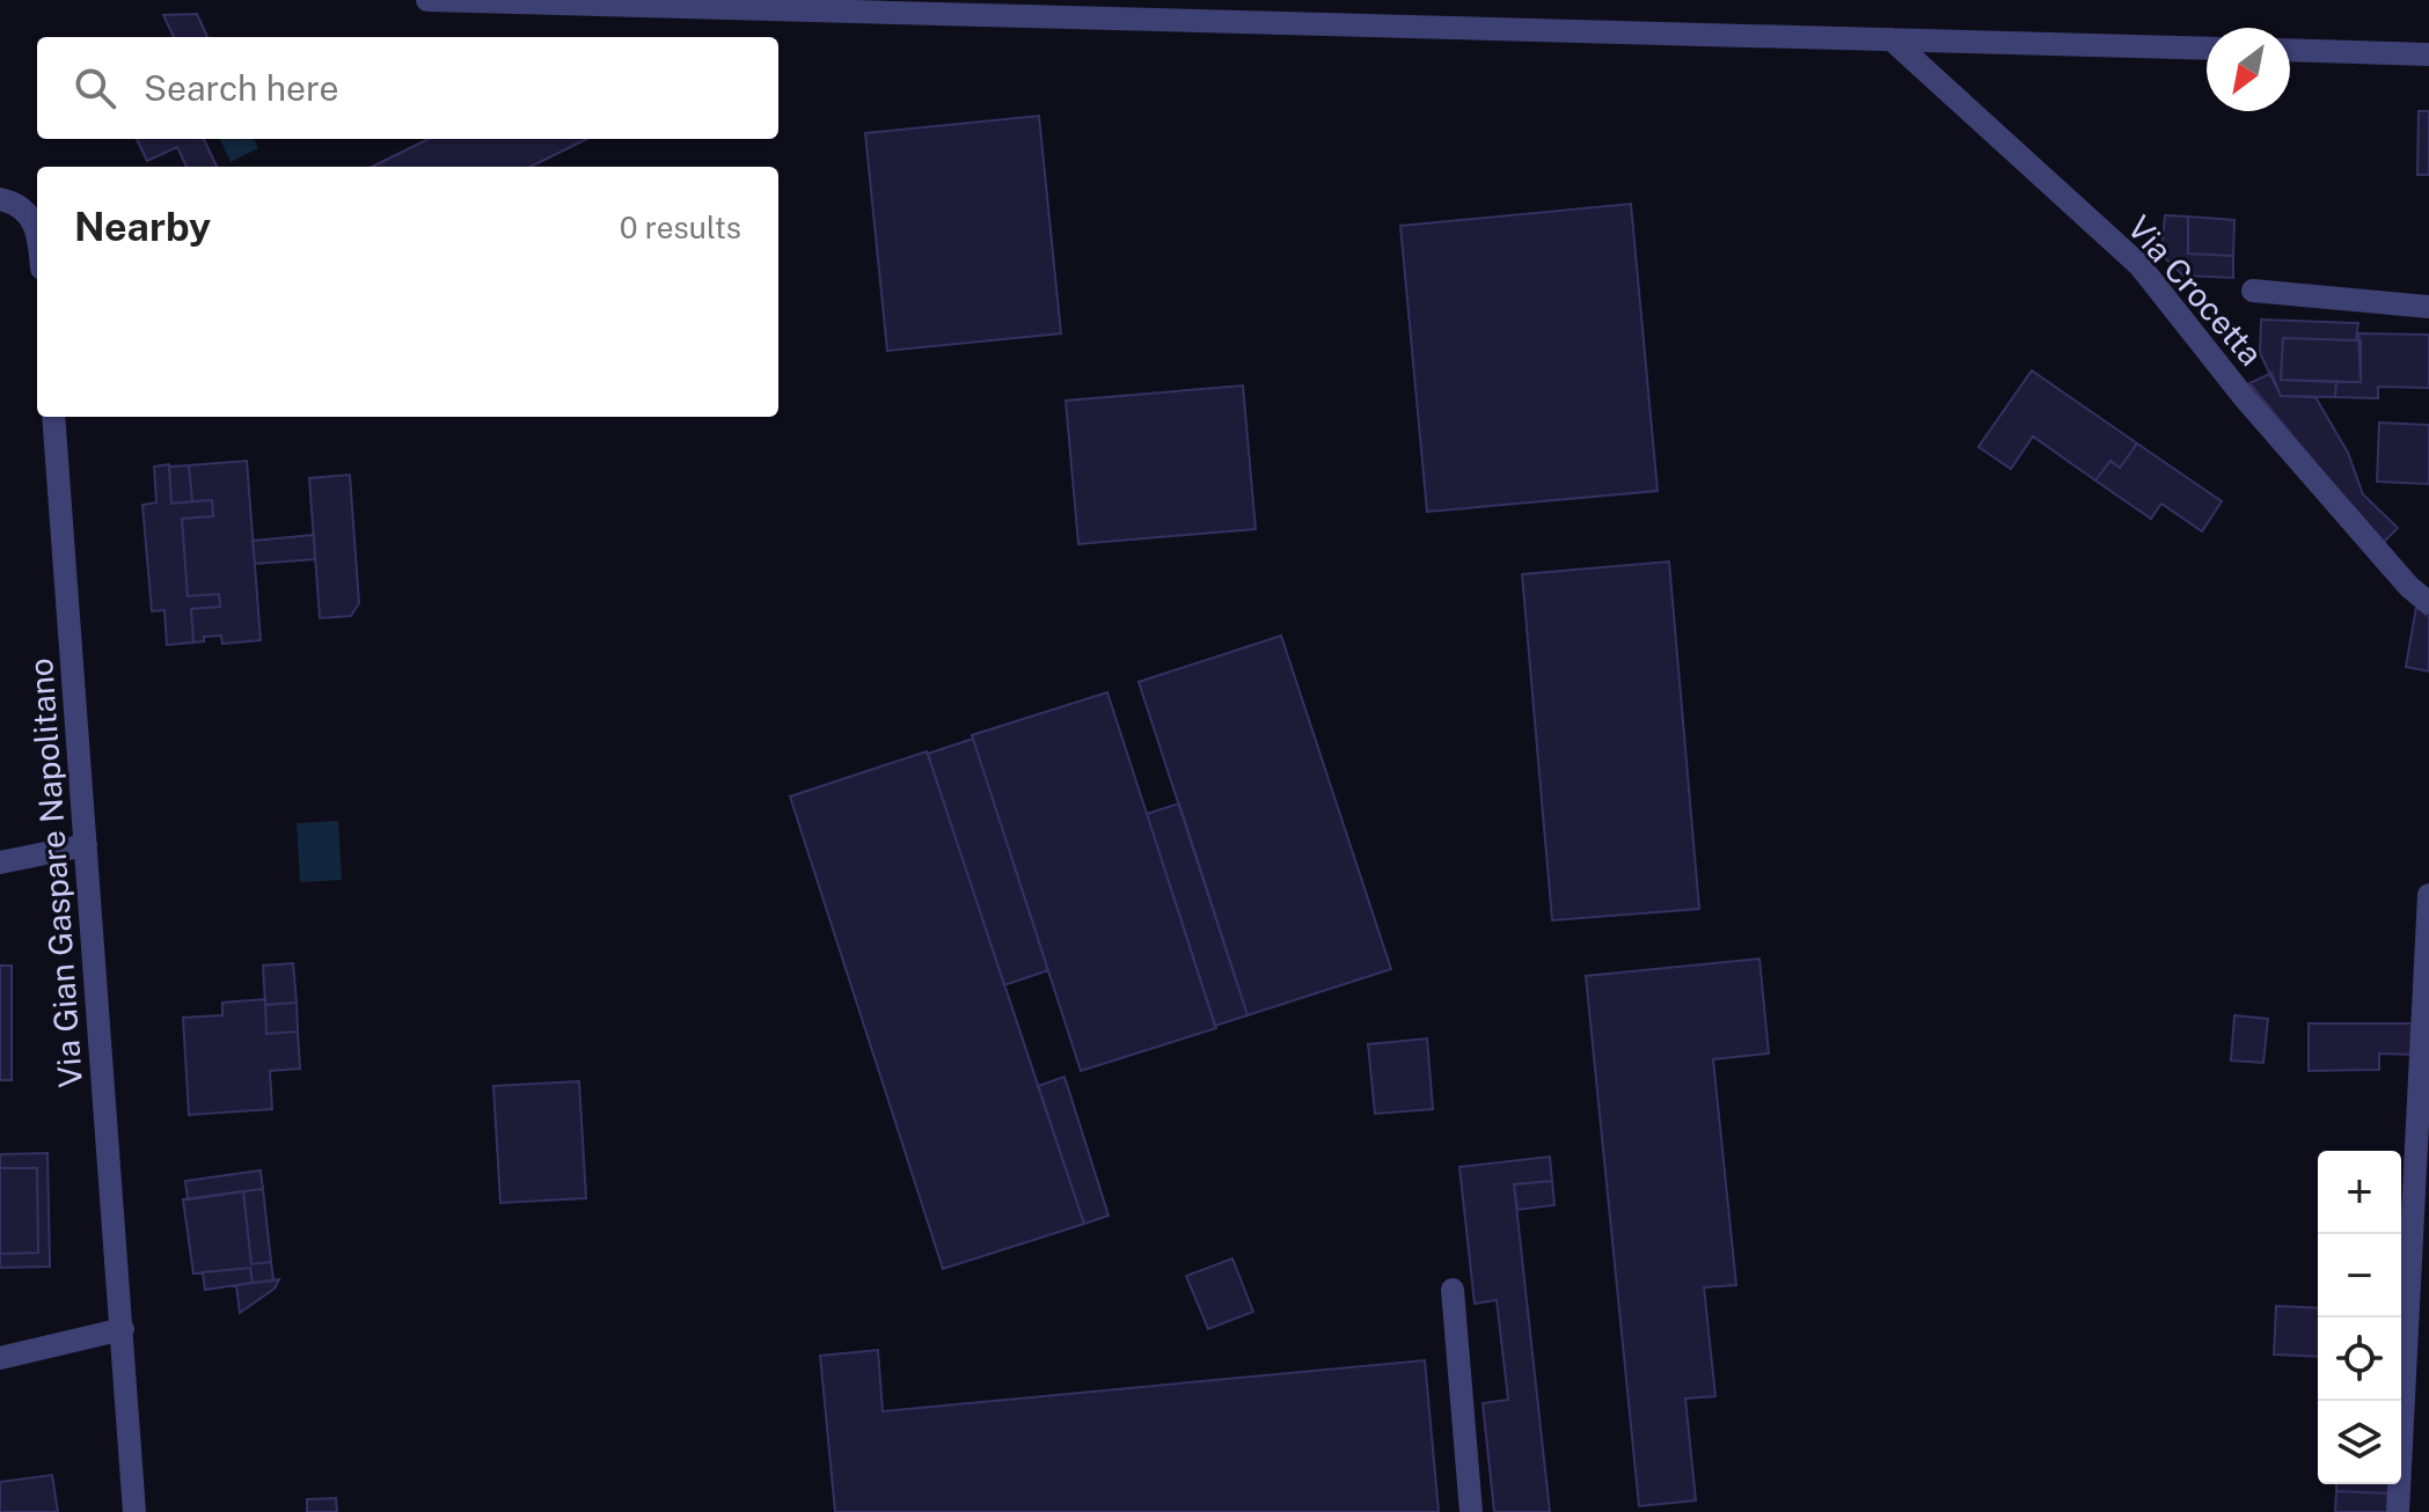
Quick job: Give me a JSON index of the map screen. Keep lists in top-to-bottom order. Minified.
{"streets":{"street":["Via Crocetta","Via Gian Gaspare Napolitano"]},"north":"bottom left","page":{"search":"Search here","heading":["Nearby","0 results"],"map_buttons":["+","−"]}}
